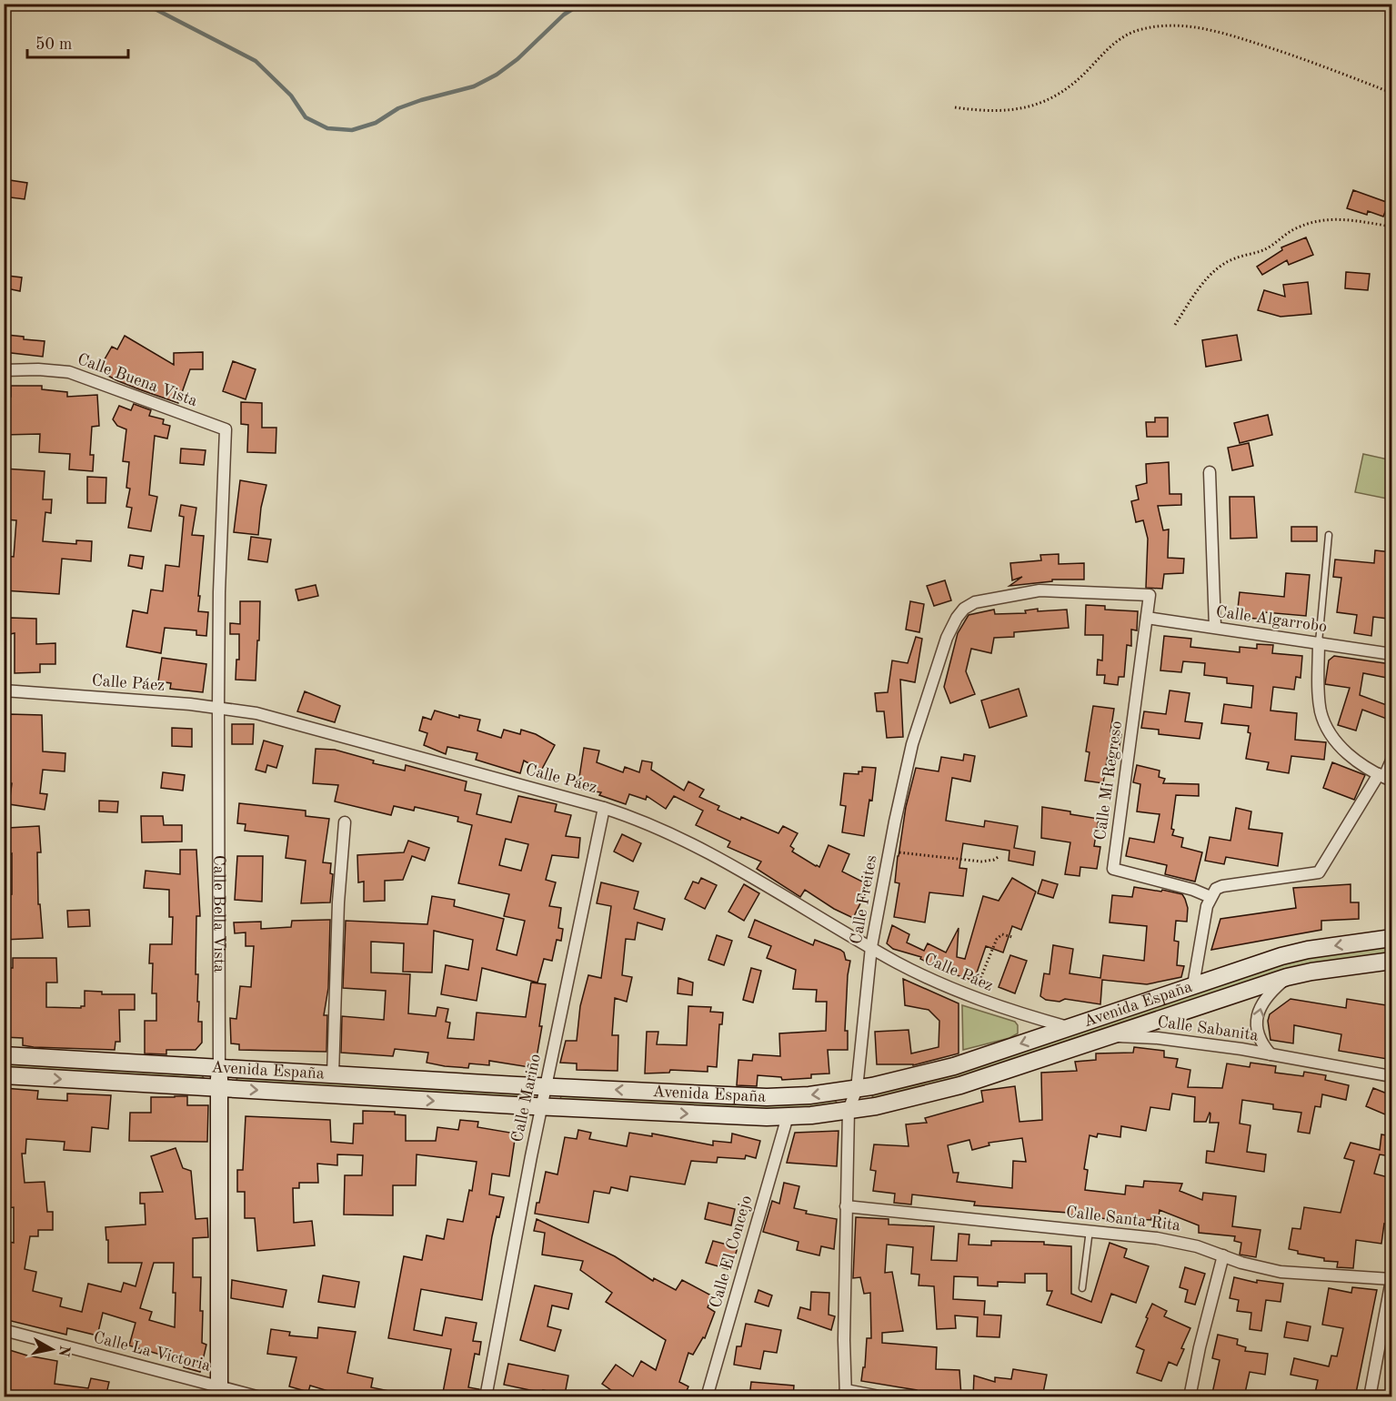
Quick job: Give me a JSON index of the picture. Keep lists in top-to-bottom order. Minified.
{"streets":{"main road":["Calle Bella Vista","Avenida España"],"street":["Calle Buena Vista","Calle Algarrobo","Calle Páez","Calle Mi Regreso","Calle Freites","Calle Sabanita","Calle Mariño","Calle Santa Rita","Calle El Concejo","Calle La Victoria"]},"crossings":[["Calle Buena Vista","Calle Bella Vista"],["Calle Algarrobo","Calle Mi Regreso"],["Calle Páez","Calle Freites"],["Calle Páez","Calle Bella Vista"],["Calle Páez","Avenida España"],["Calle Páez","Calle Mariño"],["Calle Mi Regreso","Calle Freites"],["Calle Freites","Avenida España"],["Calle Freites","Calle Santa Rita"],["Calle Bella Vista","Avenida España"],["Calle Bella Vista","Calle La Victoria"],["Avenida España","Calle Sabanita"],["Avenida España","Calle Mariño"],["Avenida España","Calle El Concejo"]],"scale_bar":"50 m","north":"right"}
